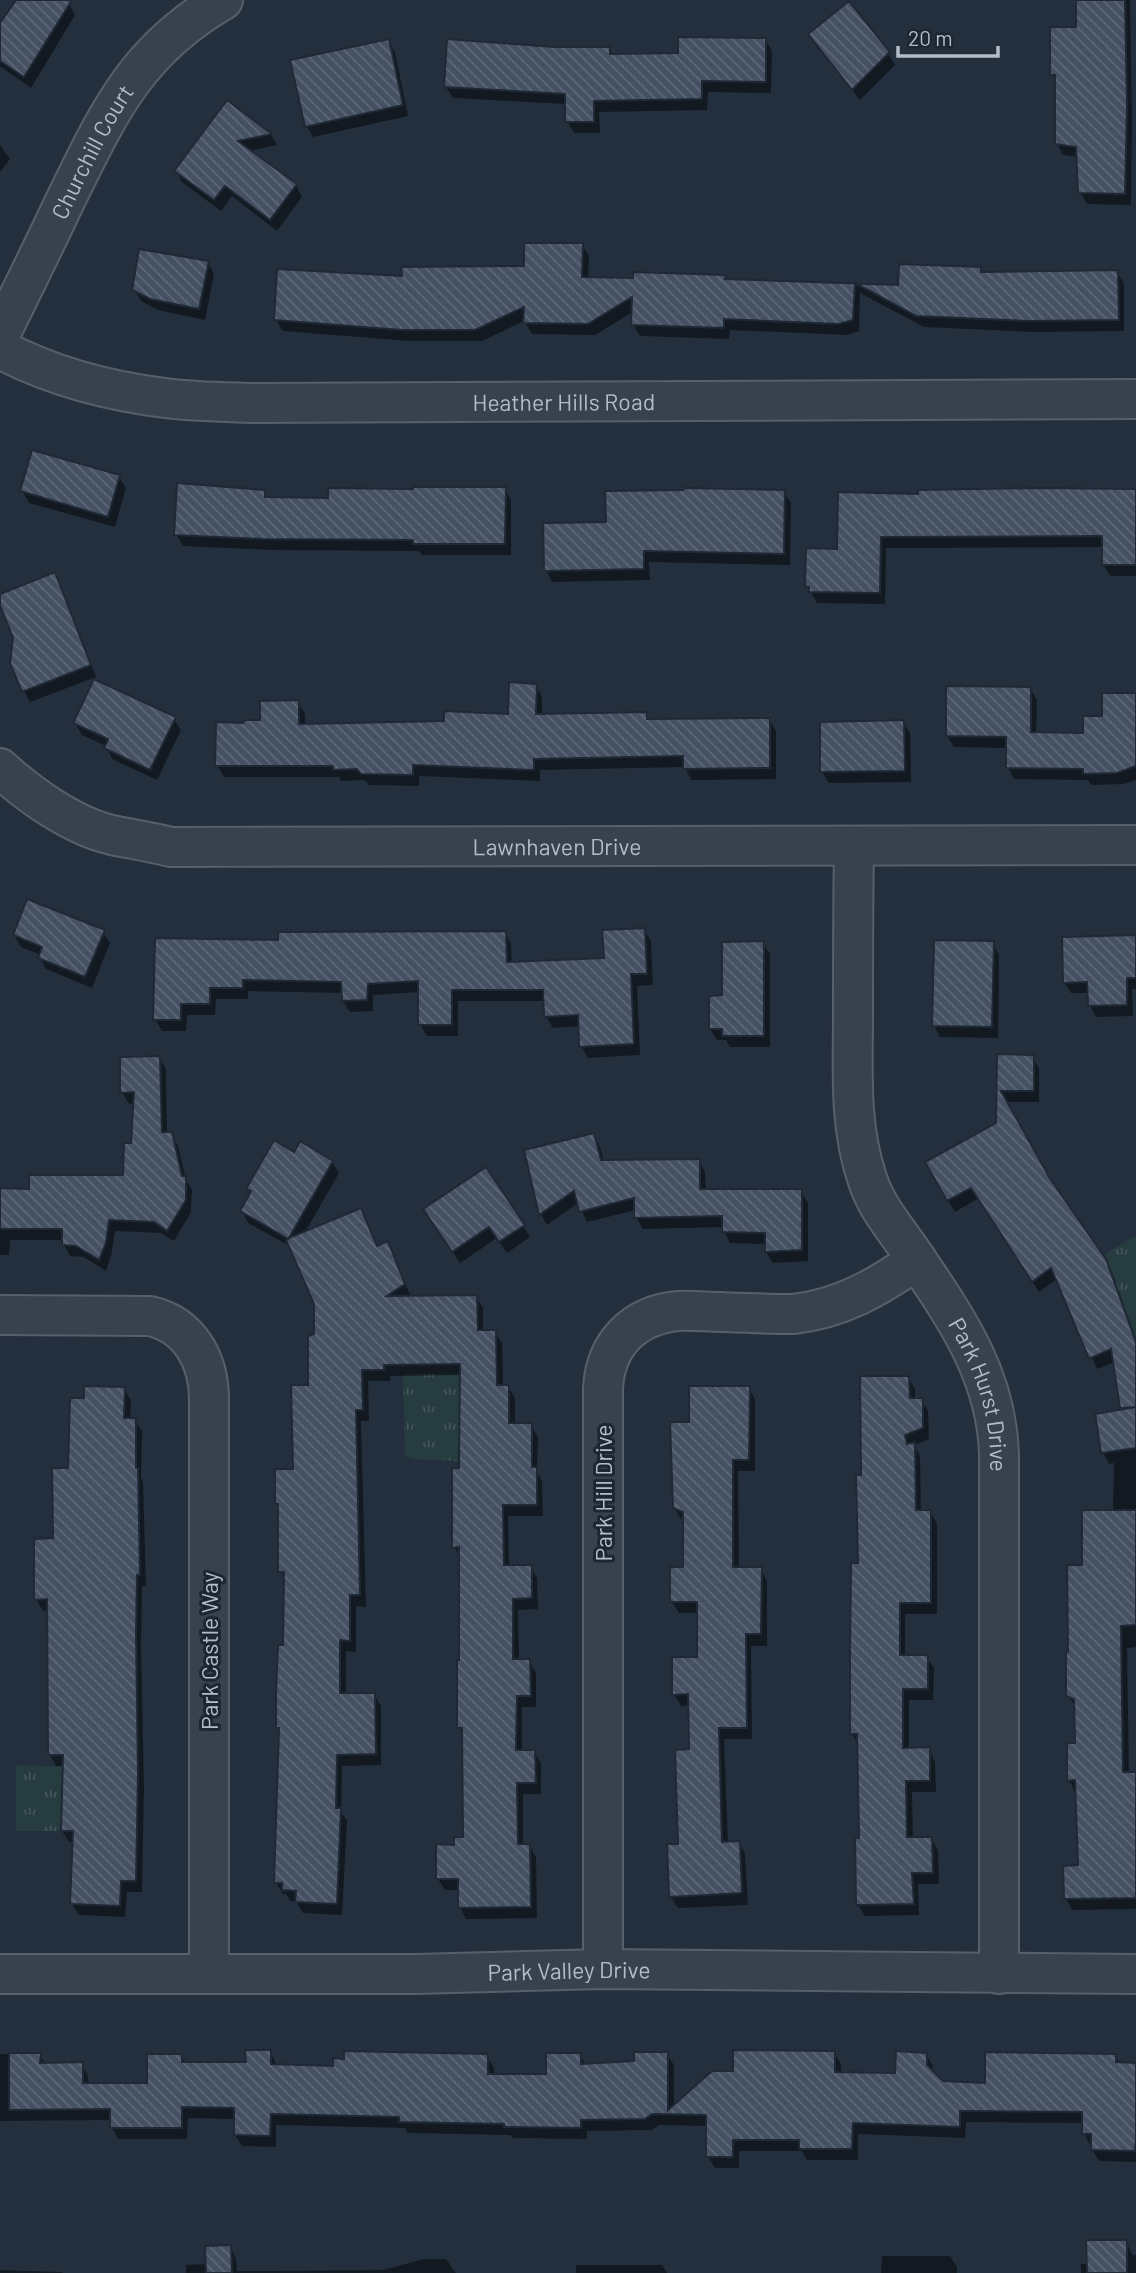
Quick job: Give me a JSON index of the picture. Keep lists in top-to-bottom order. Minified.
{"streets":{"street":["Churchill Court","Heather Hills Road","Lawnhaven Drive","Park Hurst Drive","Park Hill Drive","Park Castle Way","Park Valley Drive"]},"crossings":[["Lawnhaven Drive","Park Hurst Drive"],["Park Hurst Drive","Park Hill Drive"],["Park Hurst Drive","Park Valley Drive"],["Park Hill Drive","Park Valley Drive"],["Park Castle Way","Park Valley Drive"]],"scale_bar":"20 m"}
